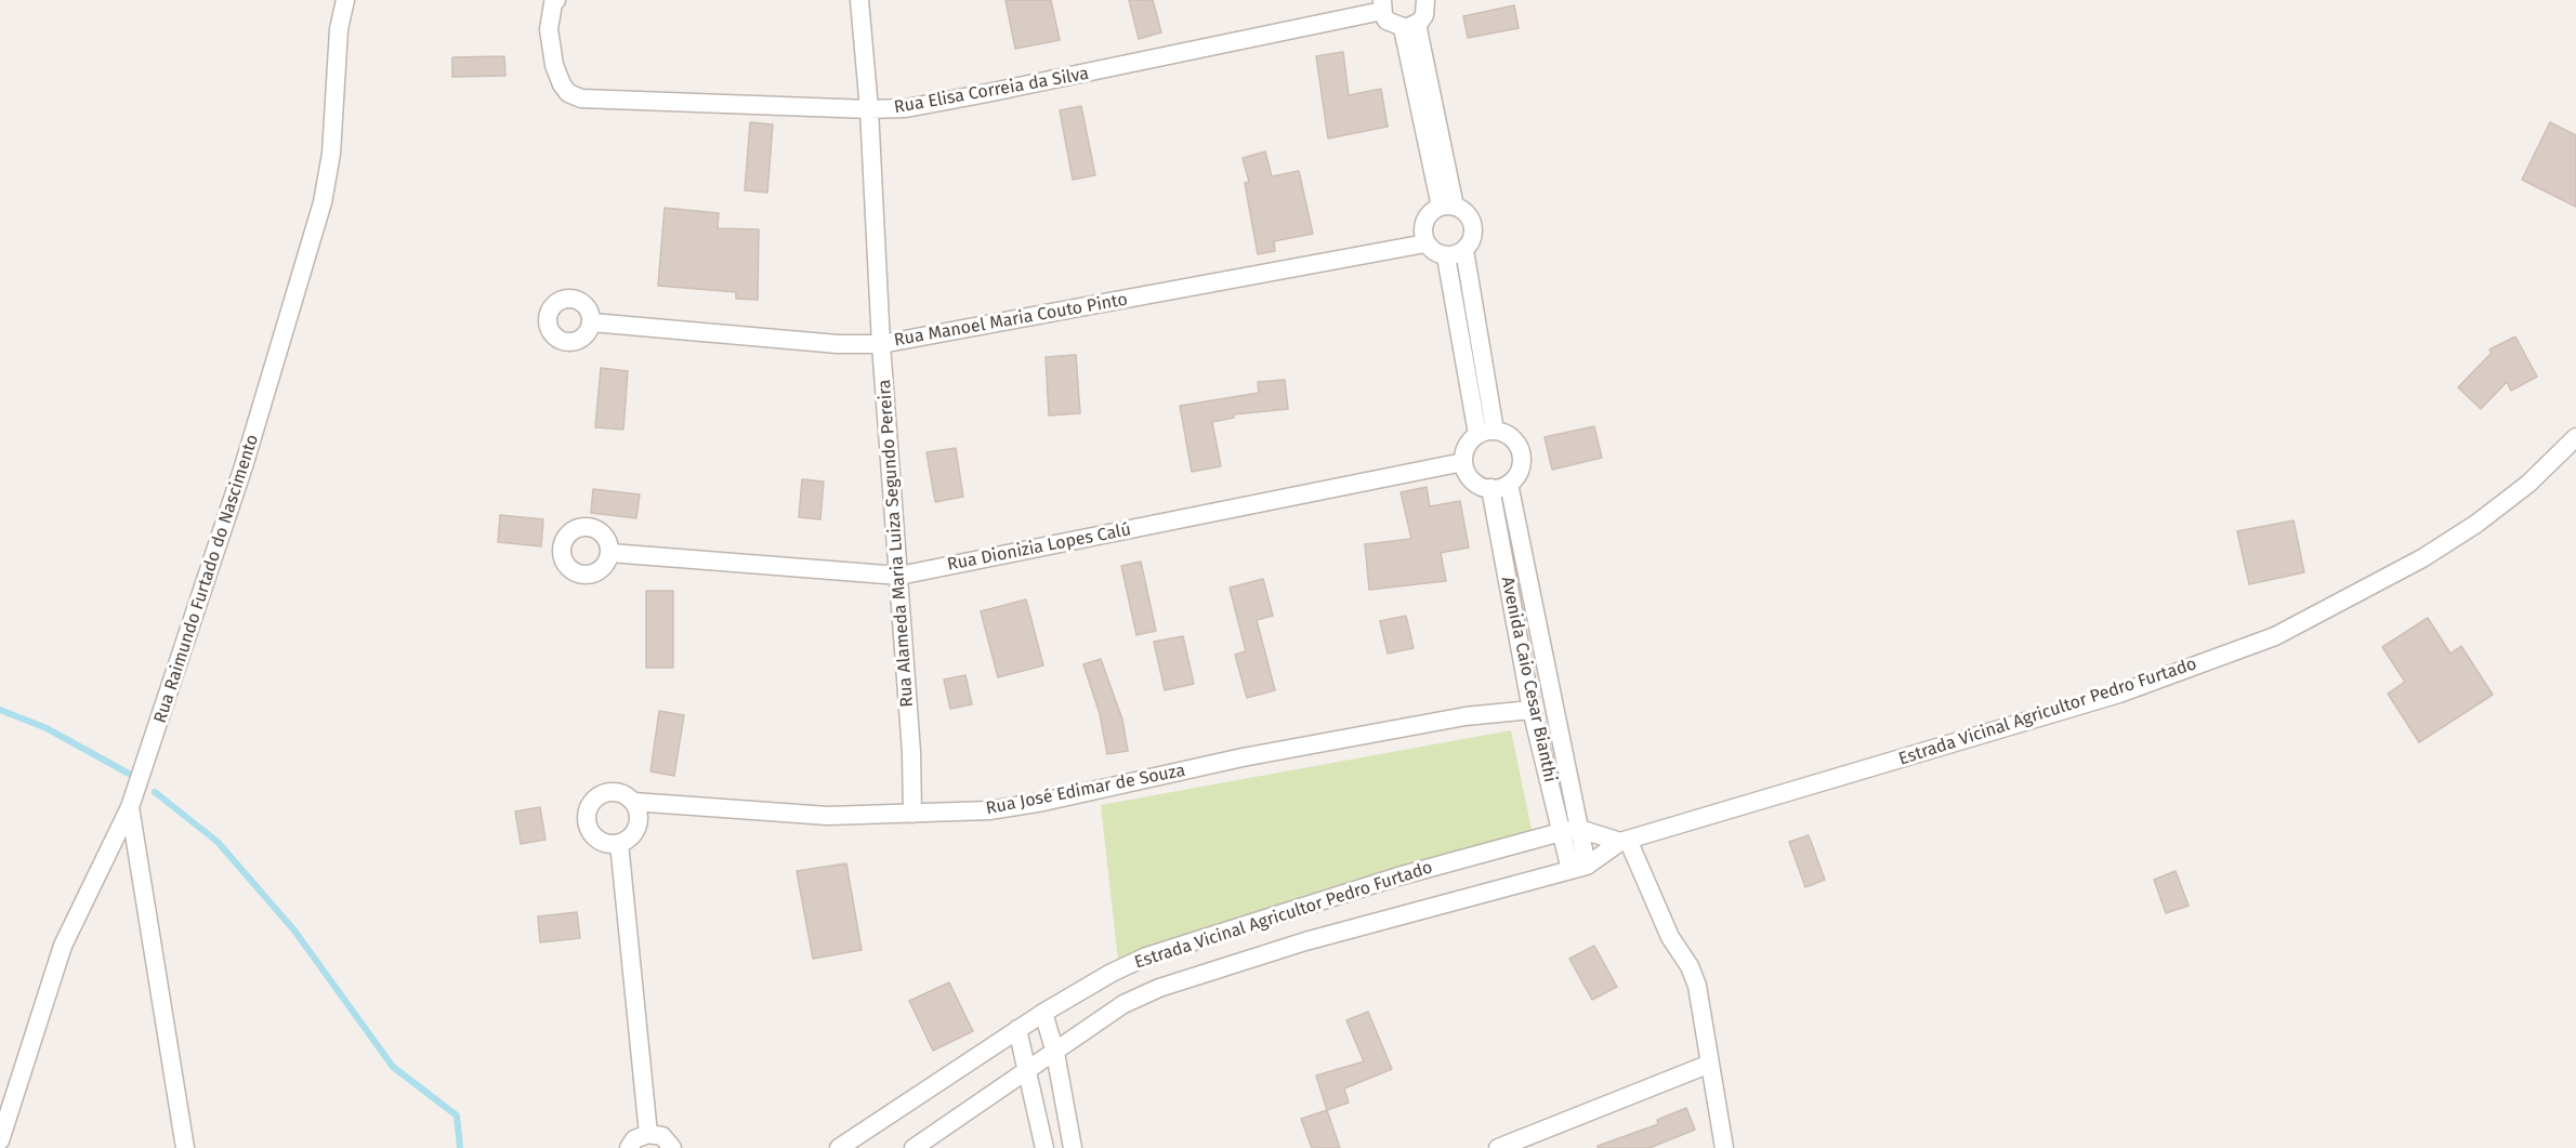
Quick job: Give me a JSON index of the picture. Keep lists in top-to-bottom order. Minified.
{"streets":{"street":["Rua Elisa Correia da Silva","Rua Manoel Maria Couto Pinto","Rua Alameda Maria Luiza Segundo Pereira","Rua Dionizia Lopes Calú","Rua Raimundo Furtado do Nascimento","Avenida Caio Cesar Bianthi","Estrada Vicinal Agricultor Pedro Furtado","Rua José Edimar de Souza"]},"crossings":[["Rua Elisa Correia da Silva","Rua Alameda Maria Luiza Segundo Pereira"],["Rua Manoel Maria Couto Pinto","Rua Alameda Maria Luiza Segundo Pereira"],["Rua Alameda Maria Luiza Segundo Pereira","Rua Dionizia Lopes Calú"],["Rua Alameda Maria Luiza Segundo Pereira","Rua José Edimar de Souza"],["Rua Dionizia Lopes Calú","Avenida Caio Cesar Bianthi"],["Avenida Caio Cesar Bianthi","Estrada Vicinal Agricultor Pedro Furtado"],["Avenida Caio Cesar Bianthi","Rua José Edimar de Souza"]]}
